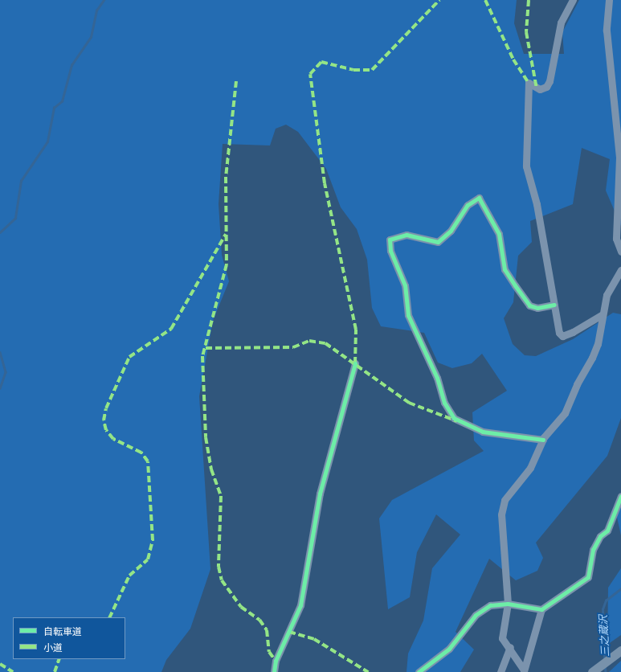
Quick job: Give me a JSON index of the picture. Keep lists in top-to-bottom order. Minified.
{"water":["三之蔵沢"],"legend":["自転車道","小道"]}
